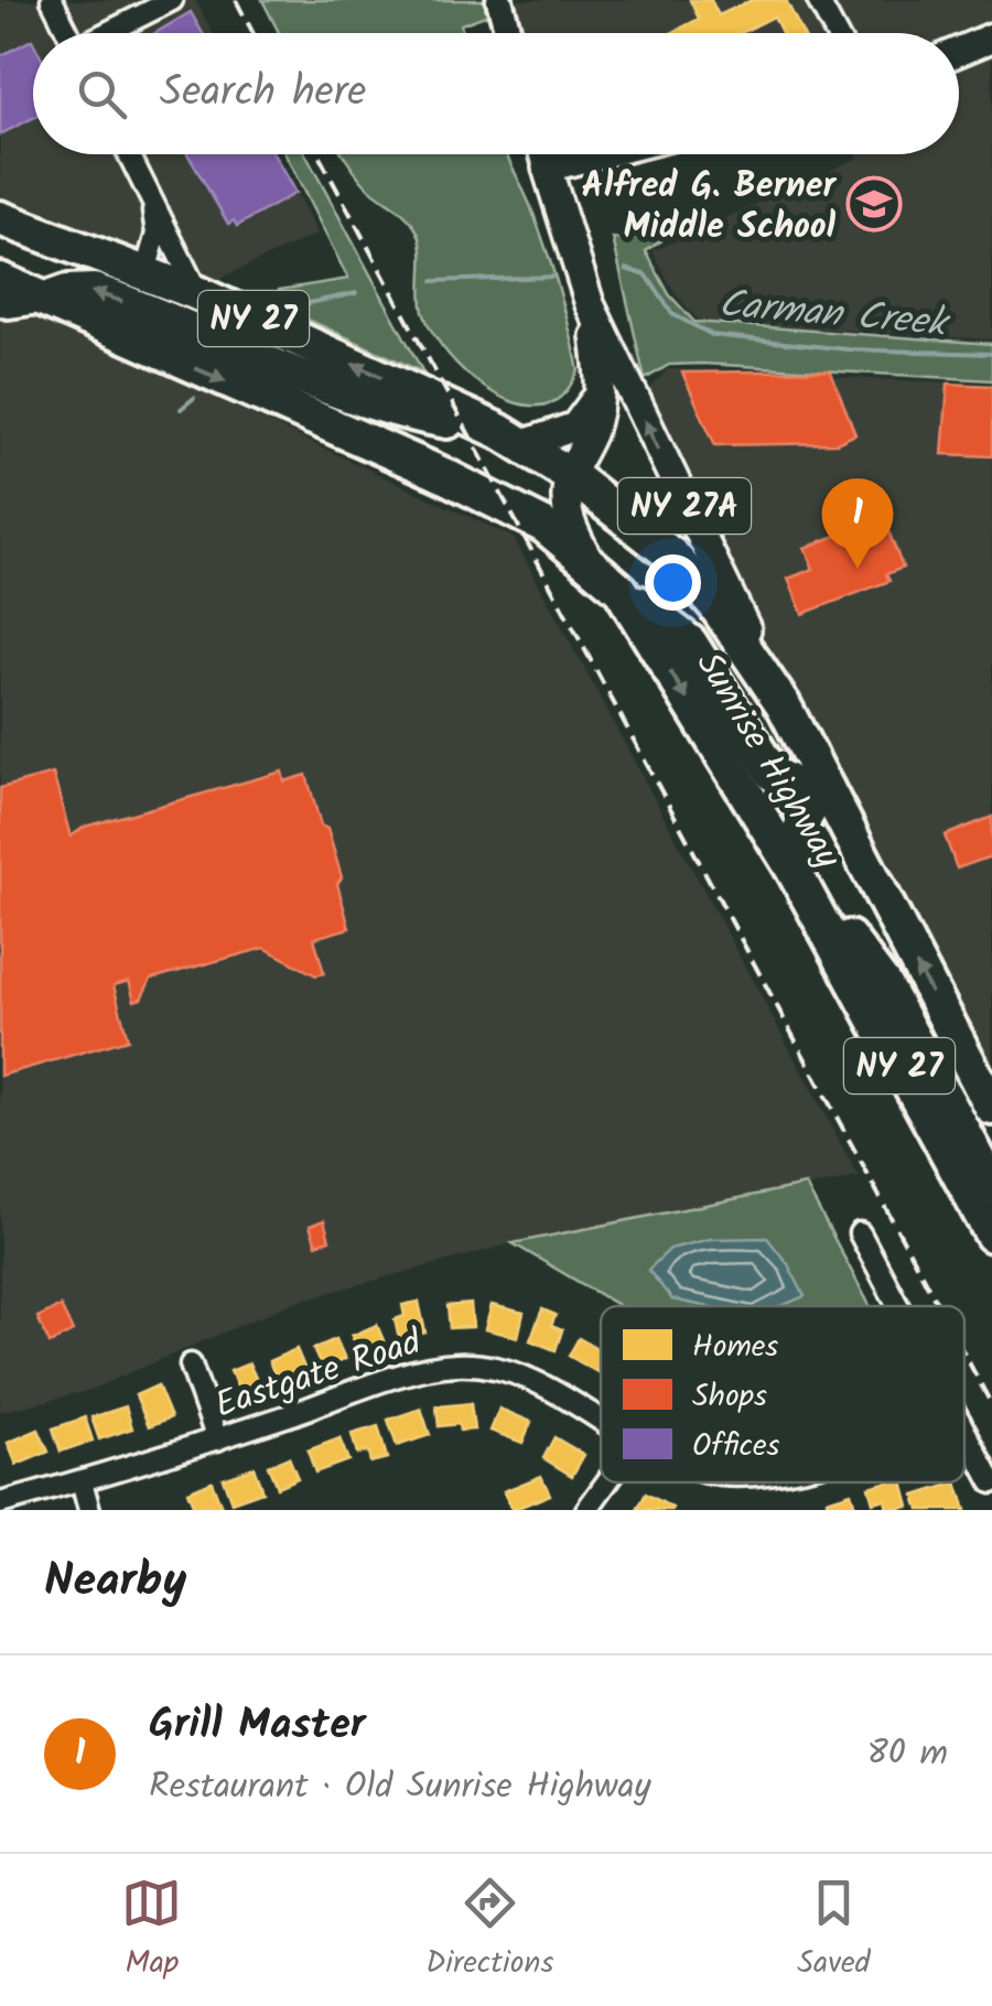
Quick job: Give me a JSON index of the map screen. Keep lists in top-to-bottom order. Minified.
{"streets":{"highway":["NY 27","Sunrise Highway"],"main road":["NY 27A"],"street":["Eastgate Road"]},"crossings":[["NY 27A","Sunrise Highway"]],"water":["Carman Creek"],"places":{"school or university":["Alfred G. Berner Middle School"]},"legend":["Homes","Shops","Offices"],"page":{"search":"Search here","pins":"1","heading":"Nearby","list":[{"mark":"1","name":"Grill Master","note":"Restaurant · Old Sunrise Highway","value":"80 m"}],"nav":["Map","Directions","Saved"]}}
